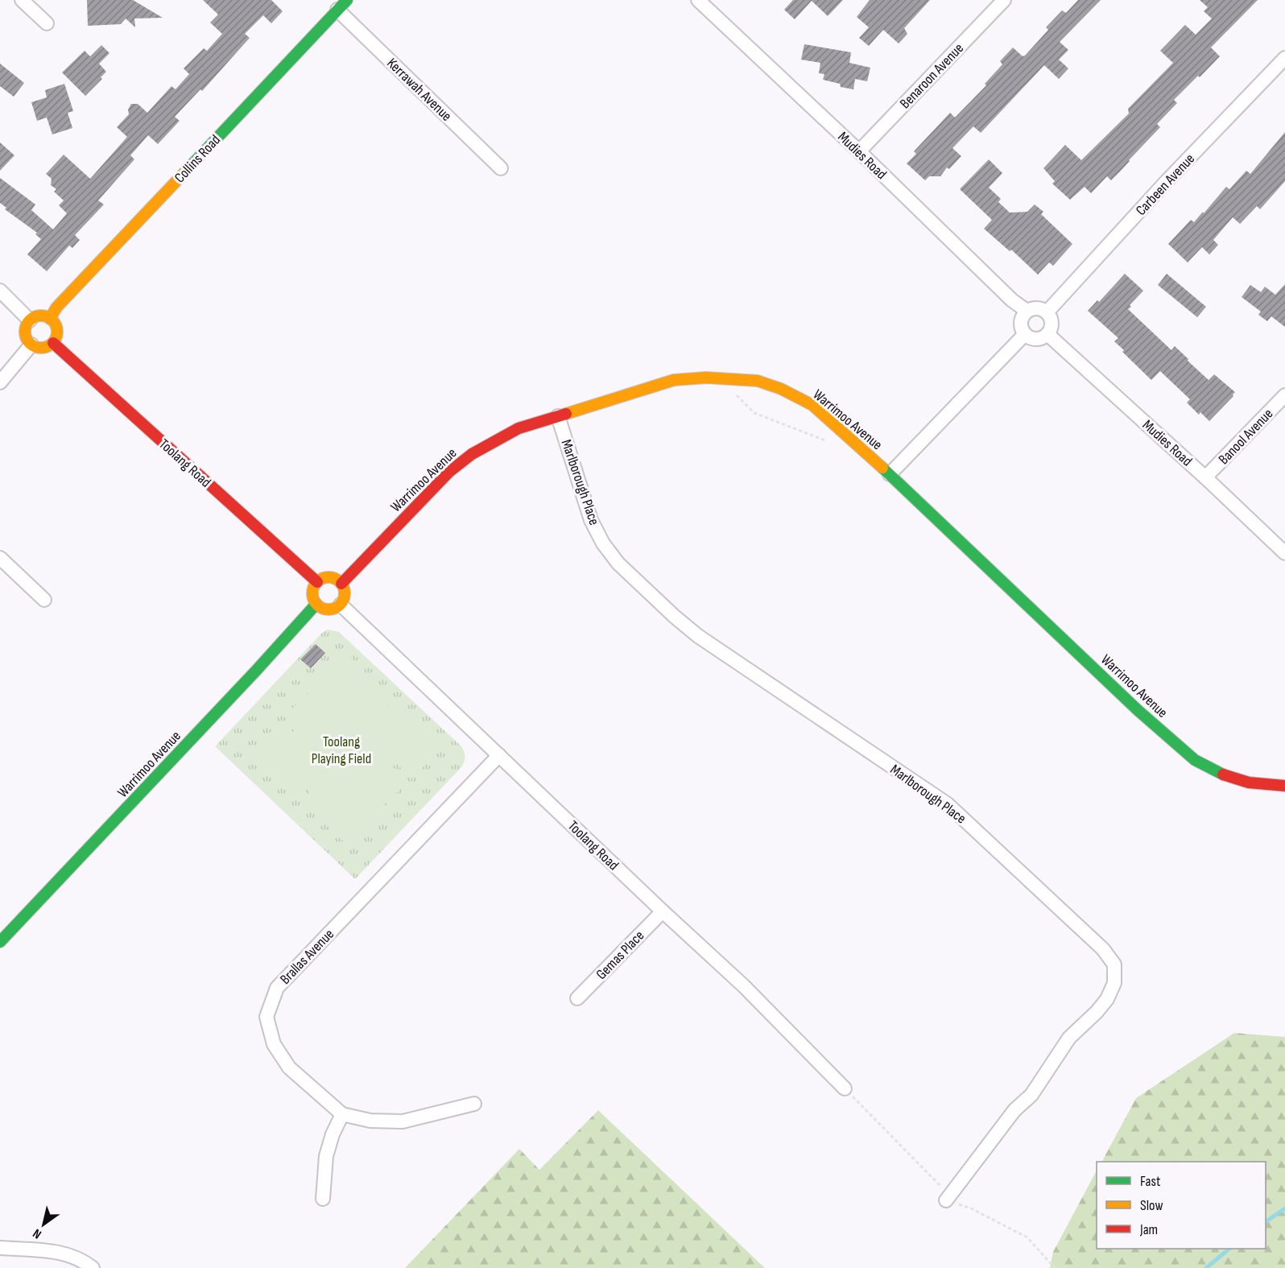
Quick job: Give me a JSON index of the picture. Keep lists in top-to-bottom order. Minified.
{"streets":{"street":["Benaroon Avenue","Kerrawah Avenue","Mudies Road","Collins Road","Carbeen Avenue","Warrimoo Avenue","Banool Avenue","Toolang Road","Marlborough Place","Gemas Place","Brallas Avenue"]},"crossings":[["Benaroon Avenue","Mudies Road"],["Kerrawah Avenue","Collins Road"],["Mudies Road","Carbeen Avenue"],["Mudies Road","Banool Avenue"],["Collins Road","Toolang Road"],["Warrimoo Avenue","Toolang Road"],["Warrimoo Avenue","Marlborough Place"],["Toolang Road","Gemas Place"],["Toolang Road","Brallas Avenue"]],"parks":["Toolang Playing Field"],"legend":["Fast","Slow","Jam"],"north":"bottom left"}
